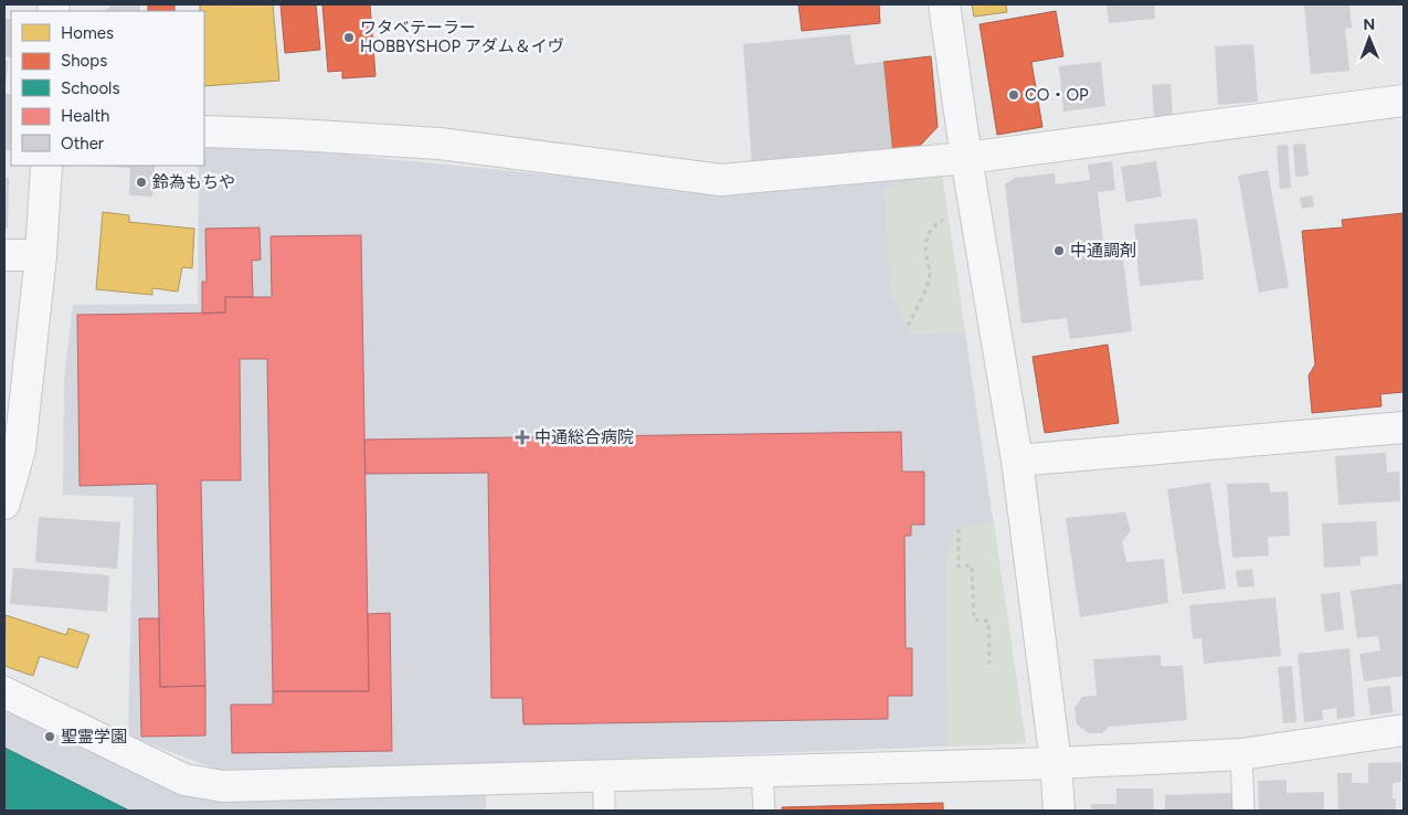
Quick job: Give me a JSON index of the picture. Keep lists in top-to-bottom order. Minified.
{"places":{"other":["ワタベテーラー HOBBYSHOP アダム＆イヴ","CO・OP","鈴為もちや","中通調剤","聖霊学園"],"health":["中通総合病院"]},"legend":["Homes","Shops","Schools","Health","Other"],"north":"top"}
